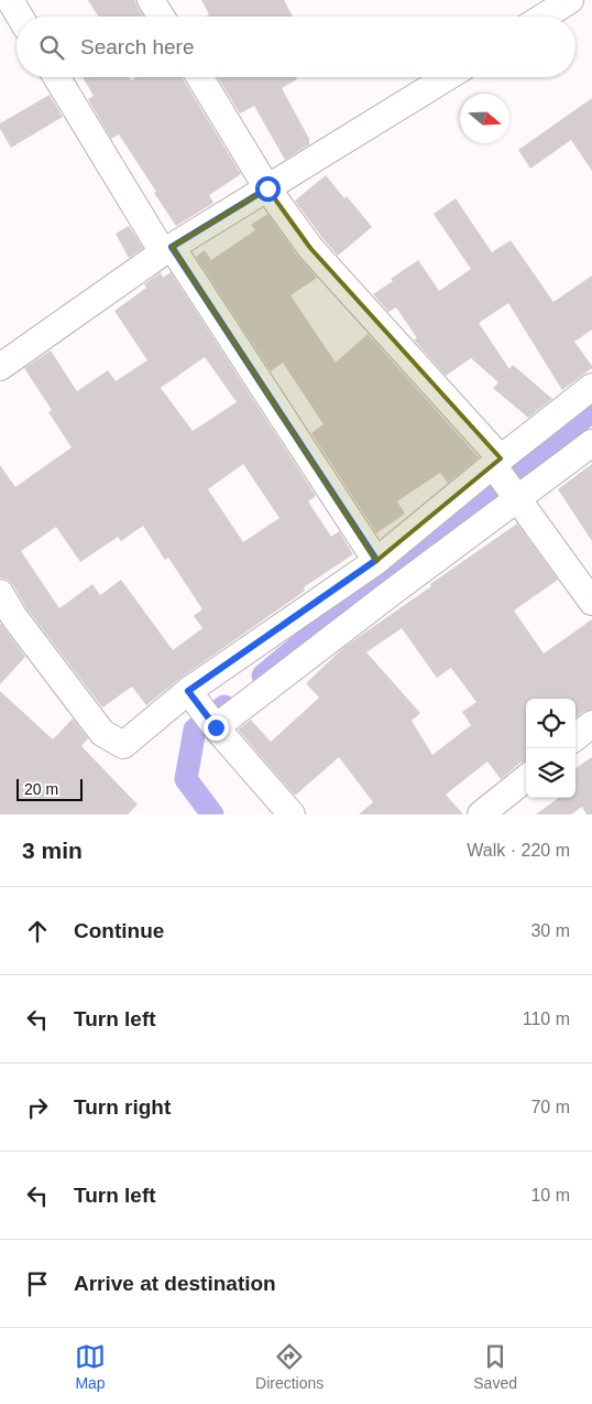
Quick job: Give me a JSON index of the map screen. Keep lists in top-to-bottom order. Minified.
{"scale_bar":"20 m","north":"right","page":{"search":"Search here","scale":"20 m","heading":["3 min","Walk · 220 m"],"list":[["Continue","30 m"],["Turn left","110 m"],["Turn right","70 m"],["Turn left","10 m"],"Arrive at destination"],"nav":["Map","Directions","Saved"]}}
